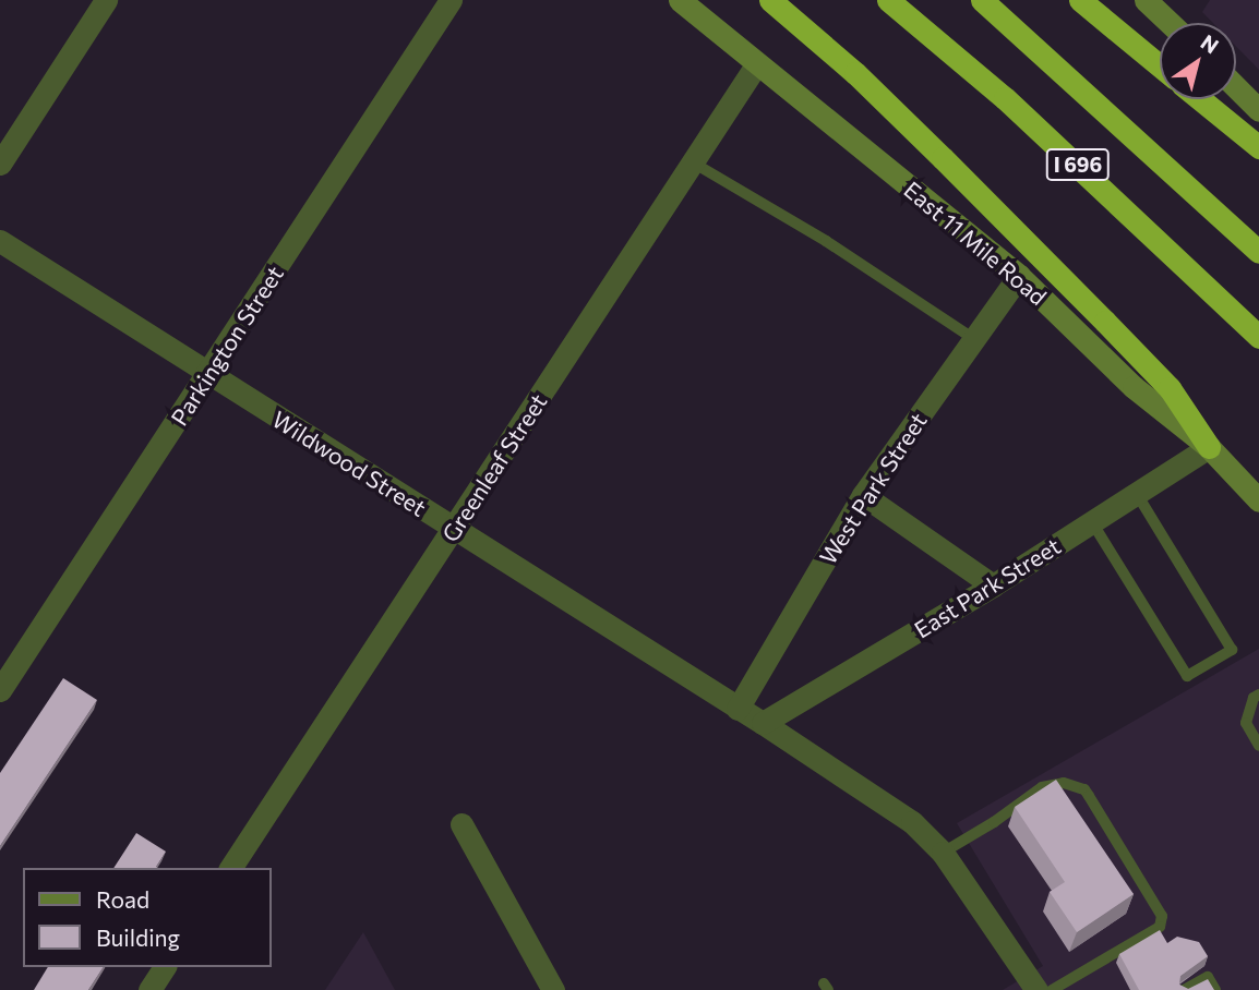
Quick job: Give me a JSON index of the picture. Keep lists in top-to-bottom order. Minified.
{"streets":{"highway":["I 696"],"main road":["East 11 Mile Road"],"street":["Parkington Street","Wildwood Street","Greenleaf Street","West Park Street","East Park Street"]},"crossings":[["East 11 Mile Road","Greenleaf Street"],["East 11 Mile Road","West Park Street"],["East 11 Mile Road","East Park Street"],["Parkington Street","Wildwood Street"],["Wildwood Street","Greenleaf Street"],["Wildwood Street","West Park Street"],["Wildwood Street","East Park Street"]],"legend":["Road","Building"],"north":"top right"}
